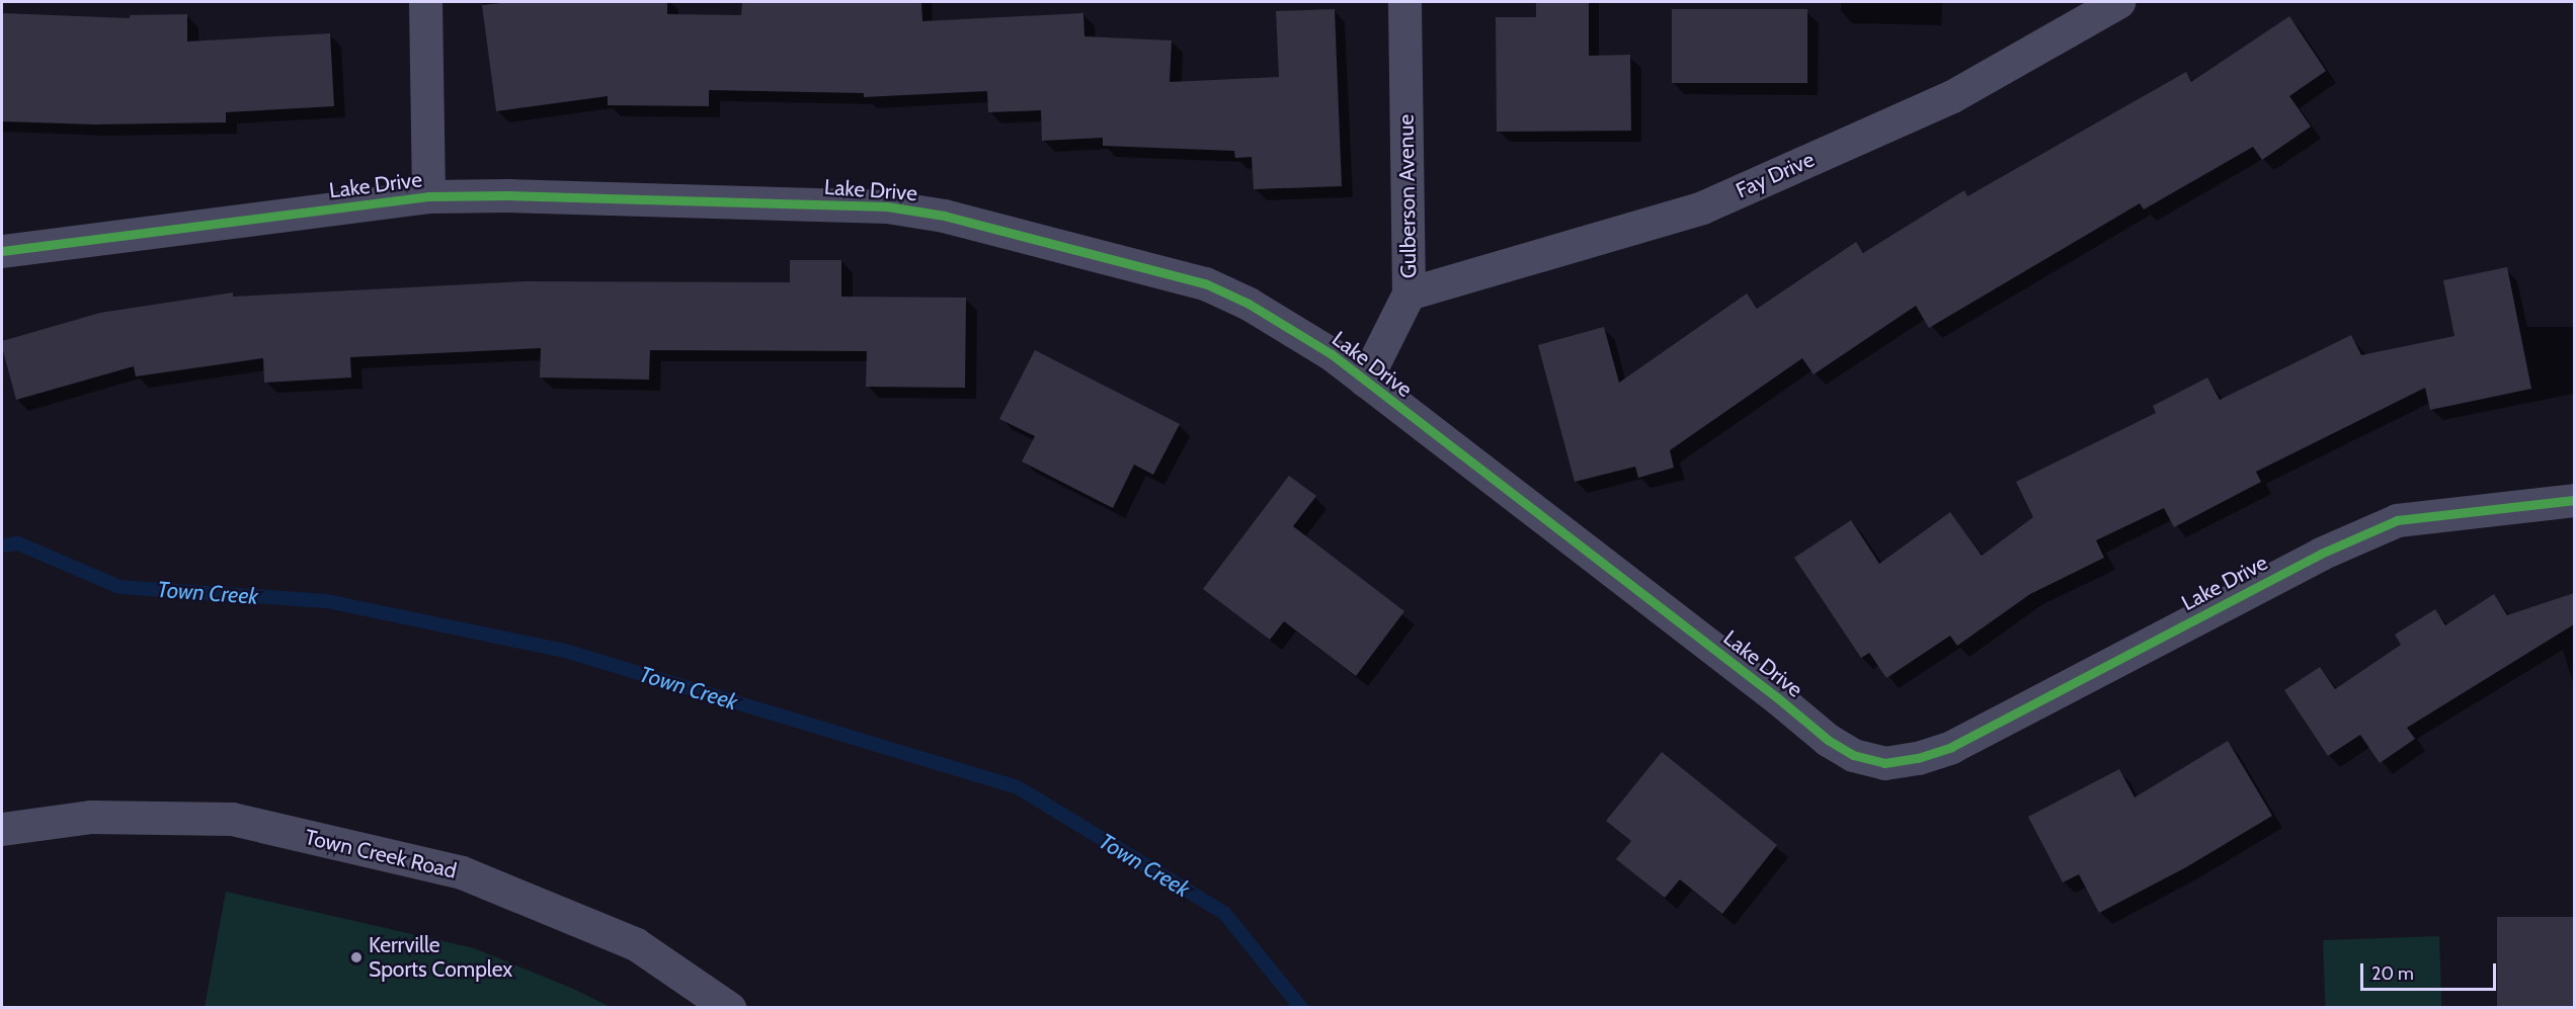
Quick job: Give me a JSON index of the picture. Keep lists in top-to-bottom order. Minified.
{"streets":{"street":["Fay Drive","Lake Drive","Gulberson Avenue","Town Creek Road"]},"crossings":[["Fay Drive","Gulberson Avenue"],["Lake Drive","Gulberson Avenue"]],"water":["Town Creek"],"places":["Kerrville Sports Complex"],"scale_bar":"20 m"}
